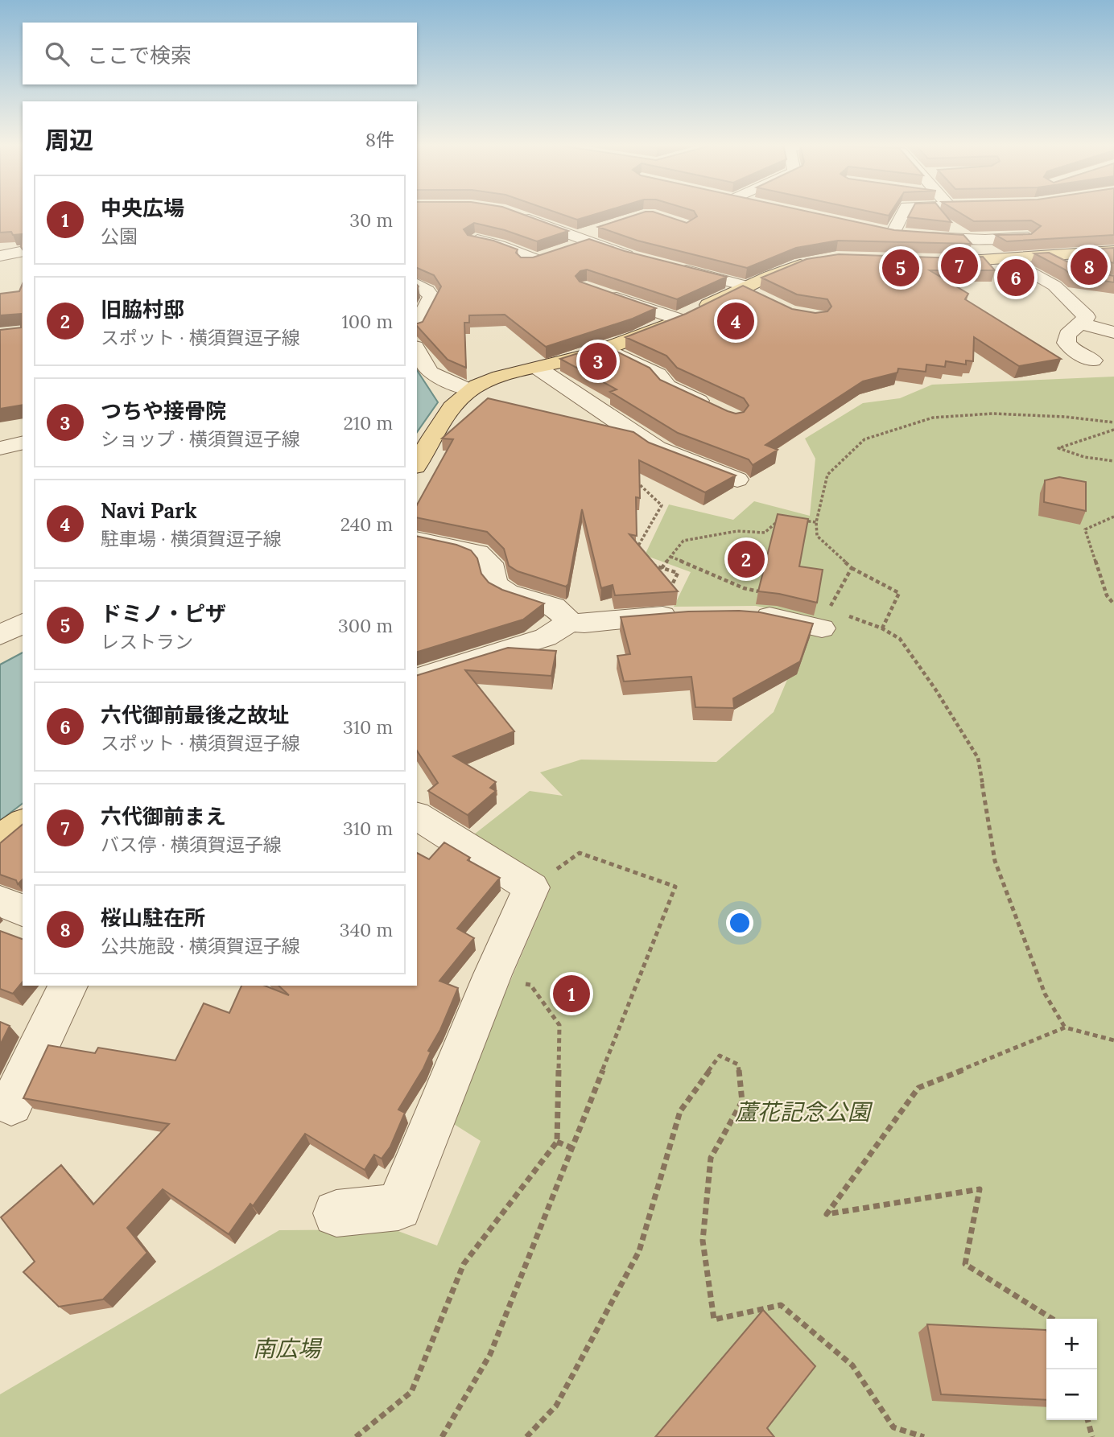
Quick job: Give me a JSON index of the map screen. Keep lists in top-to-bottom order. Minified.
{"parks":["蘆花記念公園","南広場"],"page":{"search":"ここで検索","heading":["周辺","8件"],"list":[{"mark":"1","name":"中央広場","note":"公園","value":"30 m"},{"mark":"2","name":"旧脇村邸","note":"スポット · 横須賀逗子線","value":"100 m"},{"mark":"3","name":"つちや接骨院","note":"ショップ · 横須賀逗子線","value":"210 m"},{"mark":"4","name":"Navi Park","note":"駐車場 · 横須賀逗子線","value":"240 m"},{"mark":"5","name":"ドミノ・ピザ","note":"レストラン","value":"300 m"},{"mark":"6","name":"六代御前最後之故址","note":"スポット · 横須賀逗子線","value":"310 m"},{"mark":"7","name":"六代御前まえ","note":"バス停 · 横須賀逗子線","value":"310 m"},{"mark":"8","name":"桜山駐在所","note":"公共施設 · 横須賀逗子線","value":"340 m"}],"pins":["7","8","5","6","4","3","2","1"],"map_buttons":["+","−"]}}
